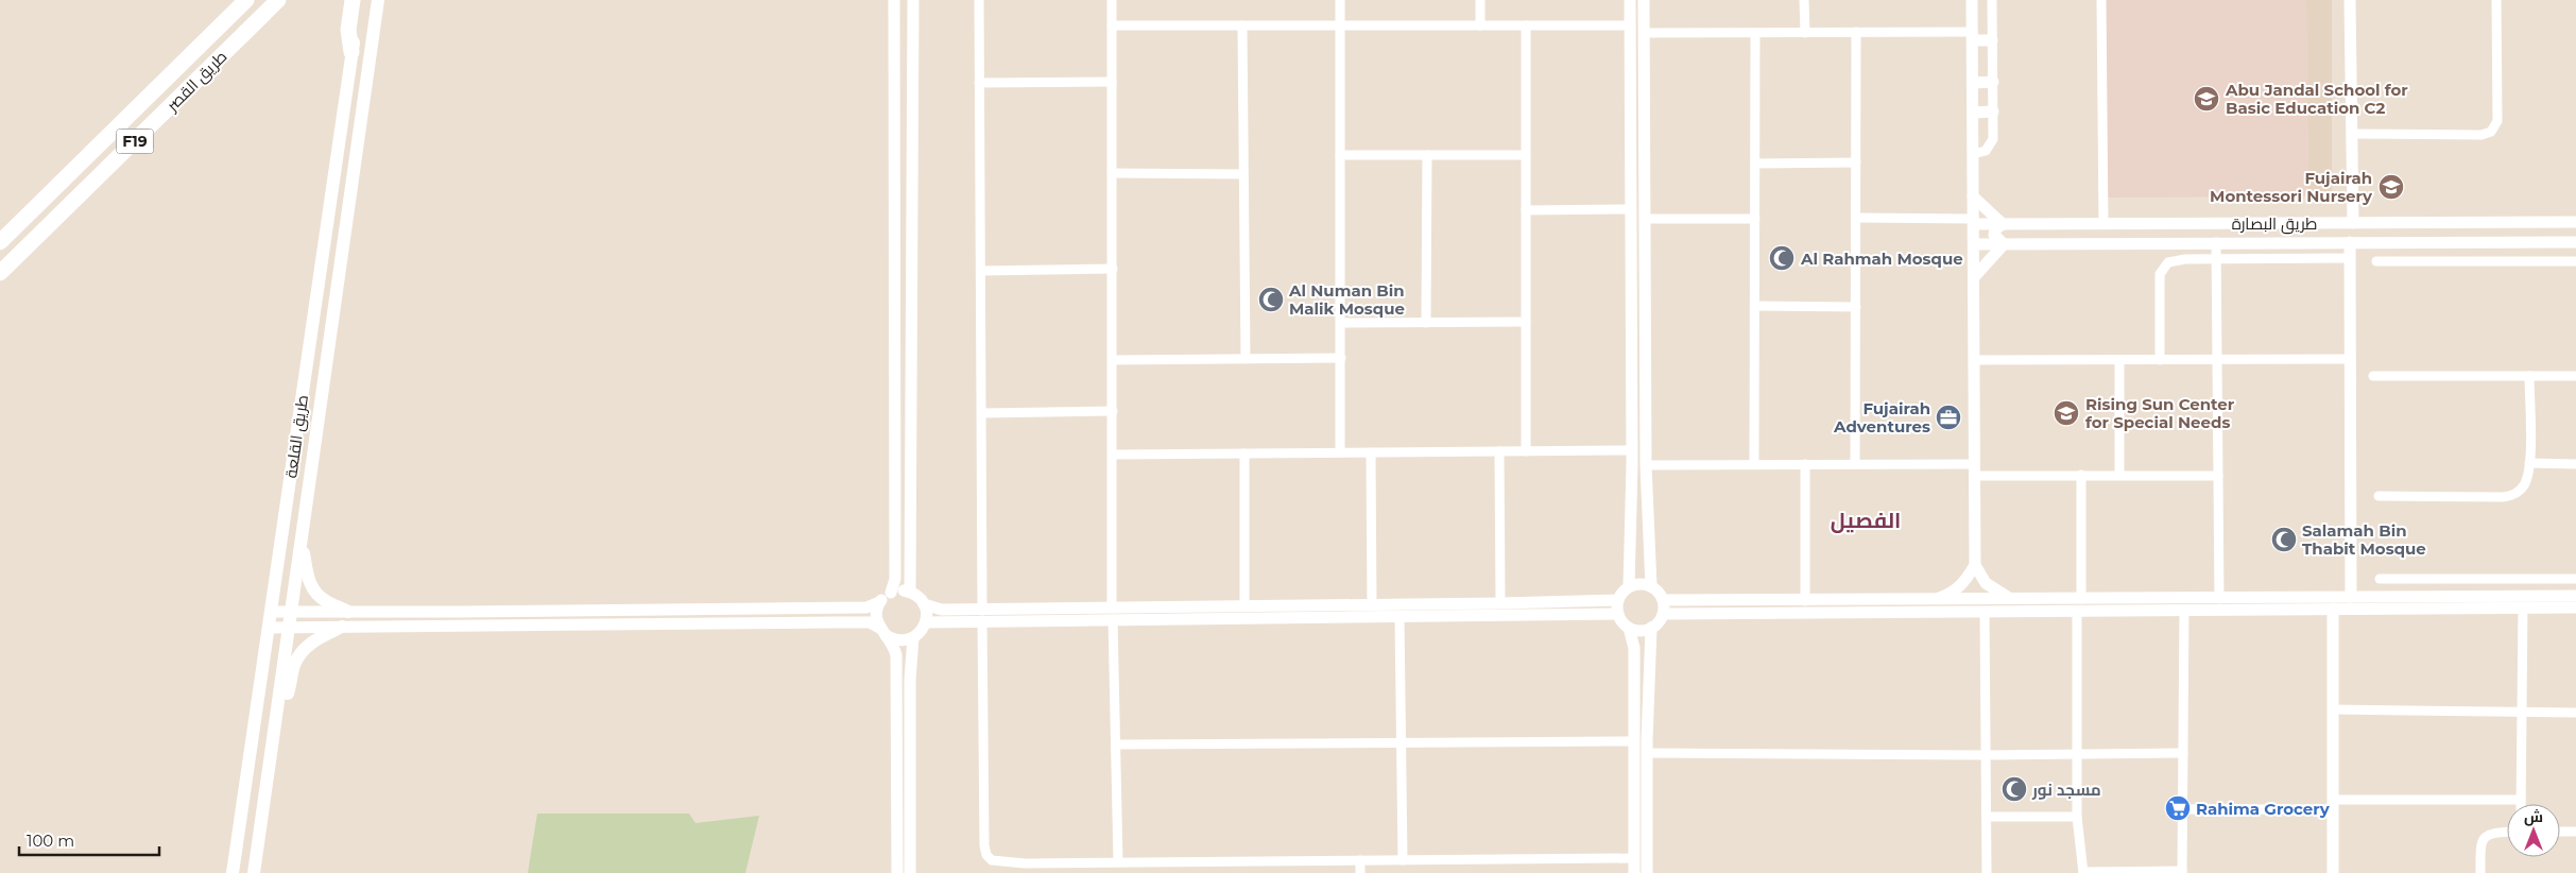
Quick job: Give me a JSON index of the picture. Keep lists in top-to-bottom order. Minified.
{"streets":{"main road":["طريق القصر","F19","طريق القلعة"],"street":["طريق البصارة"]},"districts":["الفصيل"],"places":{"school or university":["Abu Jandal School for Basic Education C2","Fujairah Montessori Nursery","Rising Sun Center for Special Needs"],"mosque":["Al Rahmah Mosque","Al Numan Bin Malik Mosque","Salamah Bin Thabit Mosque","مسجد نور"],"office":["Fujairah Adventures"],"supermarket":["Rahima Grocery"]},"scale_bar":"100 m","north":"top"}
